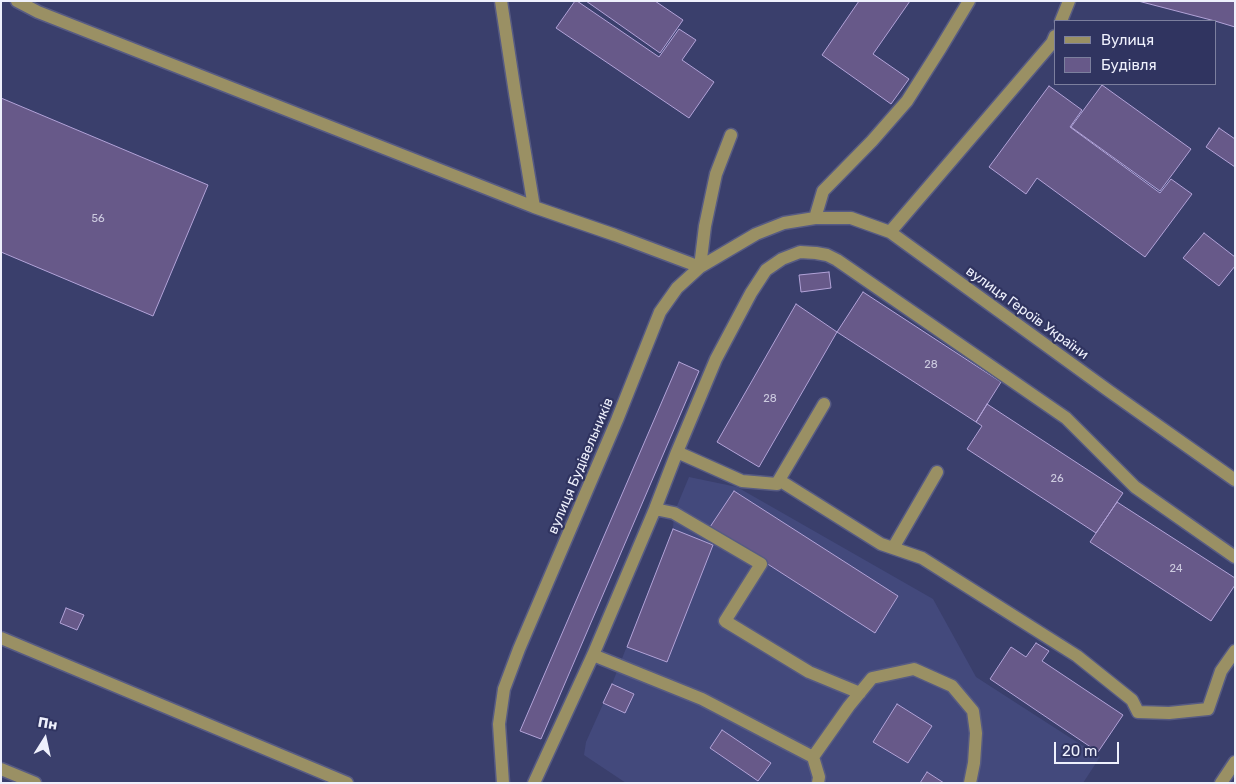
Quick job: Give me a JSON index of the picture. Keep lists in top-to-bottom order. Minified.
{"streets":{"street":["вулиця Героїв України","вулиця Будівельників"]},"crossings":[["вулиця Героїв України","вулиця Будівельників"]],"house_numbers":["56","28","28","26","24"],"legend":["Вулиця","Будівля"],"scale_bar":"20 m","north":"top"}
